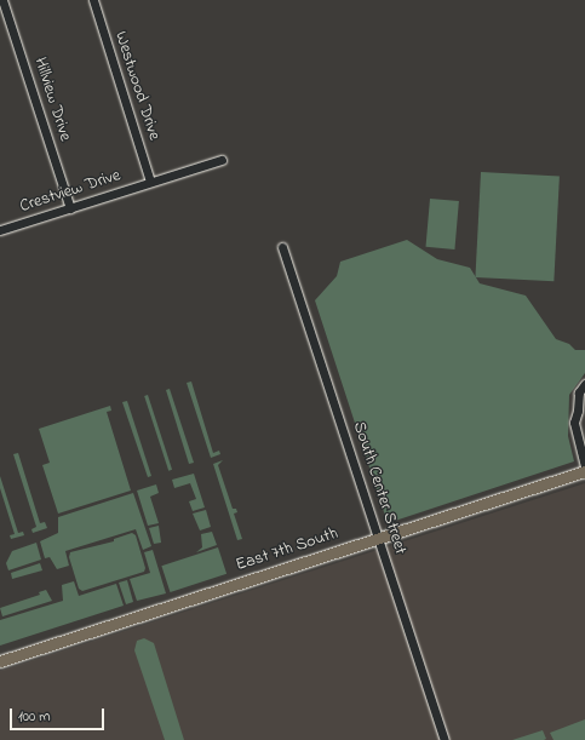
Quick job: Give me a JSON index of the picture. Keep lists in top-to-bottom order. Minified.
{"streets":{"main road":["East 7th South"],"street":["Westwood Drive","Hillview Drive","Crestview Drive","South Center Street"]},"crossings":[["Westwood Drive","Crestview Drive"],["Hillview Drive","Crestview Drive"],["South Center Street","East 7th South"]],"scale_bar":"100 m"}
